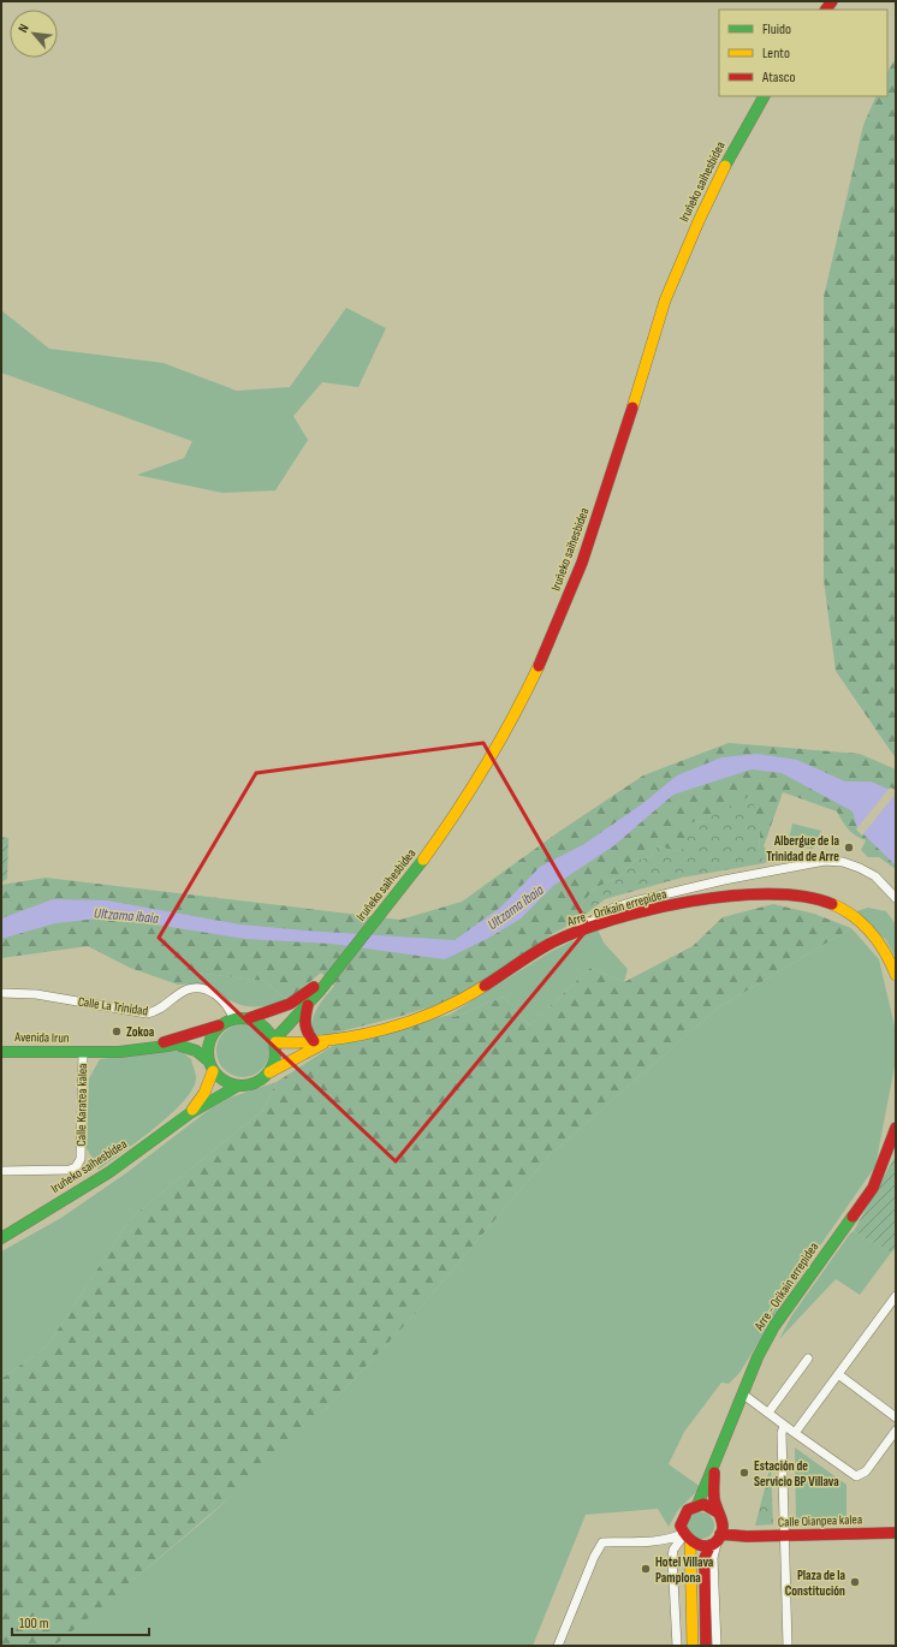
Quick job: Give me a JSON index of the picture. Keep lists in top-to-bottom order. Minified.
{"streets":{"main road":["Iruñeko saihesbidea","Arre - Orikain errepidea","Avenida Irun","Calle Oianpea kalea"],"street":["Calle La Trinidad","Calle Karatea kalea"]},"crossings":[["Iruñeko saihesbidea","Arre - Orikain errepidea"],["Iruñeko saihesbidea","Calle La Trinidad"],["Arre - Orikain errepidea","Calle La Trinidad"],["Arre - Orikain errepidea","Calle Oianpea kalea"],["Avenida Irun","Calle Karatea kalea"]],"water":["Ultzama ibaia"],"places":["Albergue de la Trinidad de Arre","Zokoa","Estación de Servicio BP Villava","Hotel Villava Pamplona","Plaza de la Constitución"],"legend":["Fluido","Lento","Atasco"],"scale_bar":"100 m","north":"top left"}
